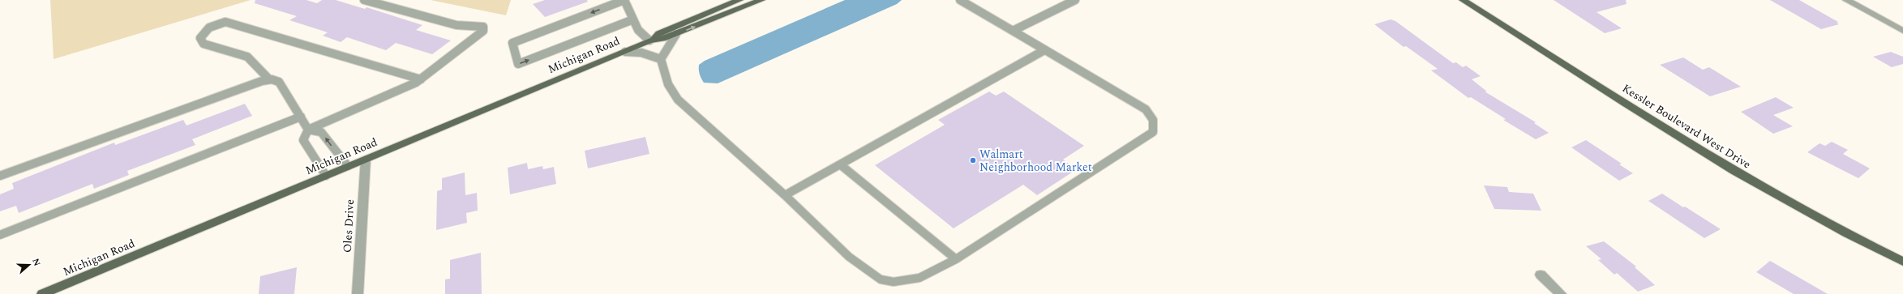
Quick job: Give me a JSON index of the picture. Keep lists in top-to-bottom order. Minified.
{"streets":{"main road":["Michigan Road","Kessler Boulevard West Drive"],"street":["Oles Drive"]},"crossings":[["Michigan Road","Oles Drive"]],"places":["Walmart Neighborhood Market"],"north":"right"}
